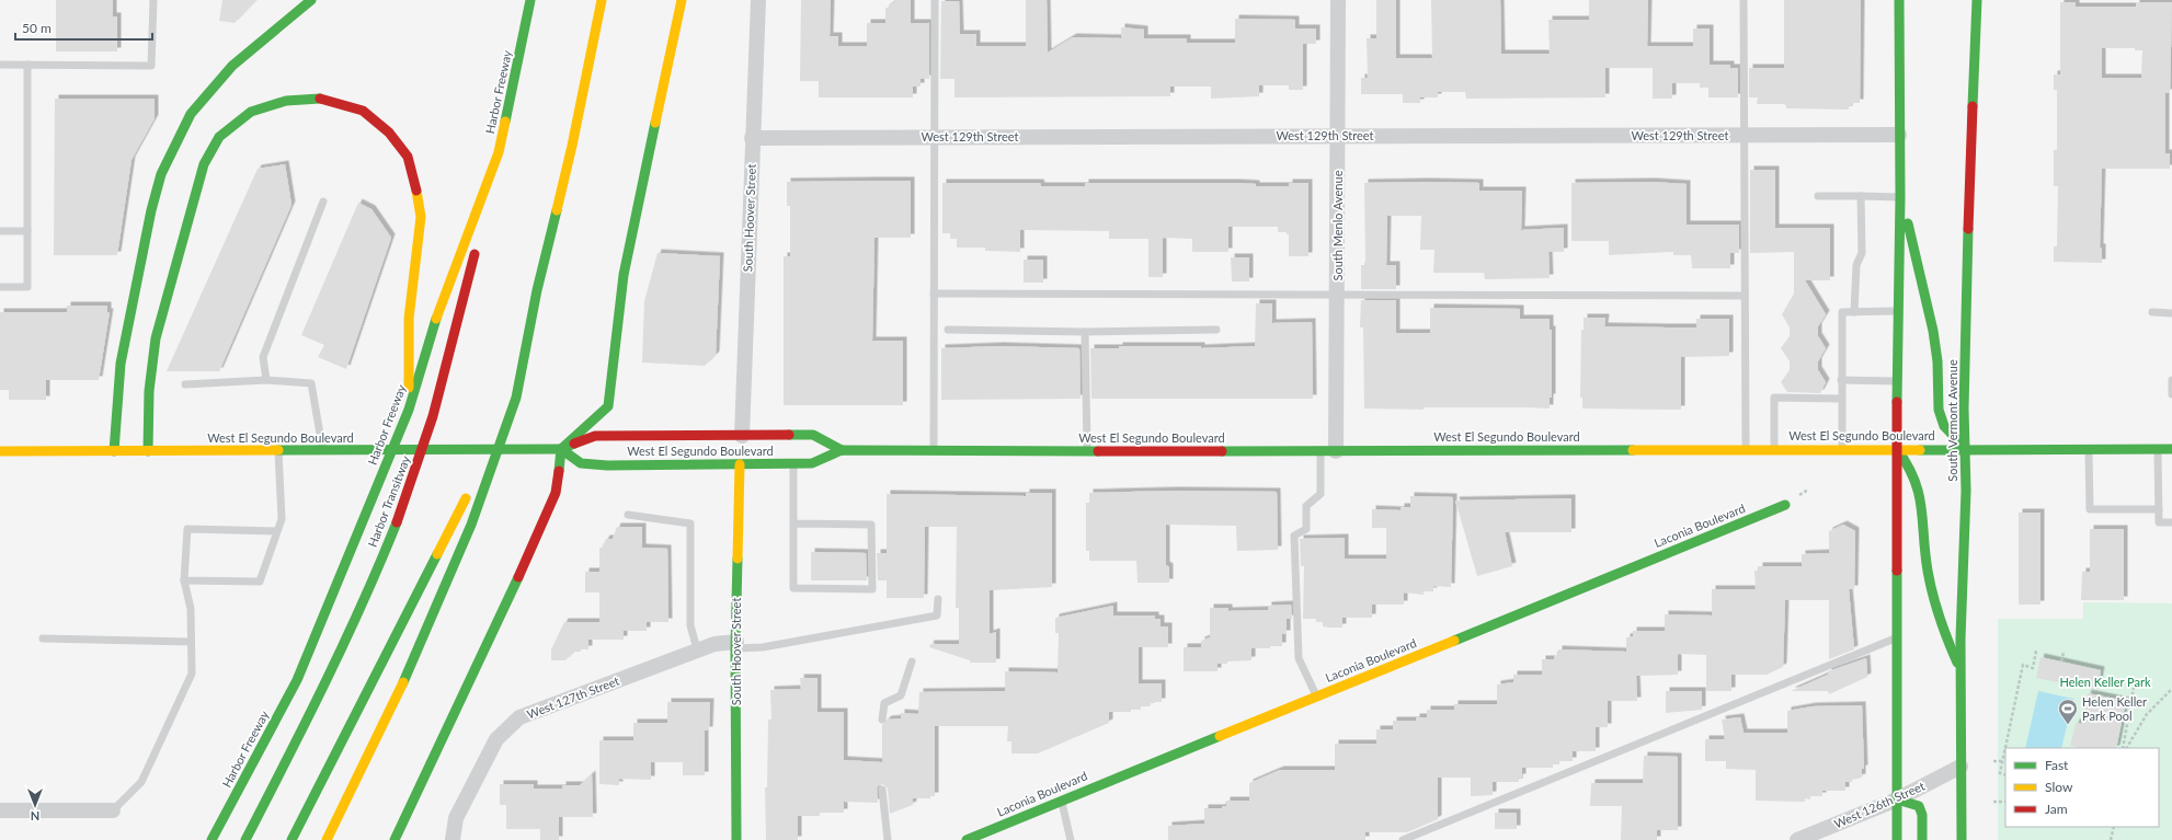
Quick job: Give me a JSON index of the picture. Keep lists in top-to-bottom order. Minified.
{"streets":{"main road":["Harbor Freeway","South Hoover Street","South Vermont Avenue","West El Segundo Boulevard","Harbor Transitway","Laconia Boulevard"],"street":["West 129th Street","South Menlo Avenue","West 127th Street","West 126th Street"]},"crossings":[["Harbor Freeway","Harbor Transitway"],["West 129th Street","South Hoover Street"],["West 129th Street","South Menlo Avenue"],["South Hoover Street","West El Segundo Boulevard"],["South Hoover Street","West 127th Street"],["South Menlo Avenue","West El Segundo Boulevard"],["South Vermont Avenue","West El Segundo Boulevard"],["South Vermont Avenue","West 126th Street"]],"parks":["Helen Keller Park"],"places":{"sports":["Helen Keller Park Pool"]},"legend":["Fast","Slow","Jam"],"scale_bar":"50 m","north":"bottom"}
